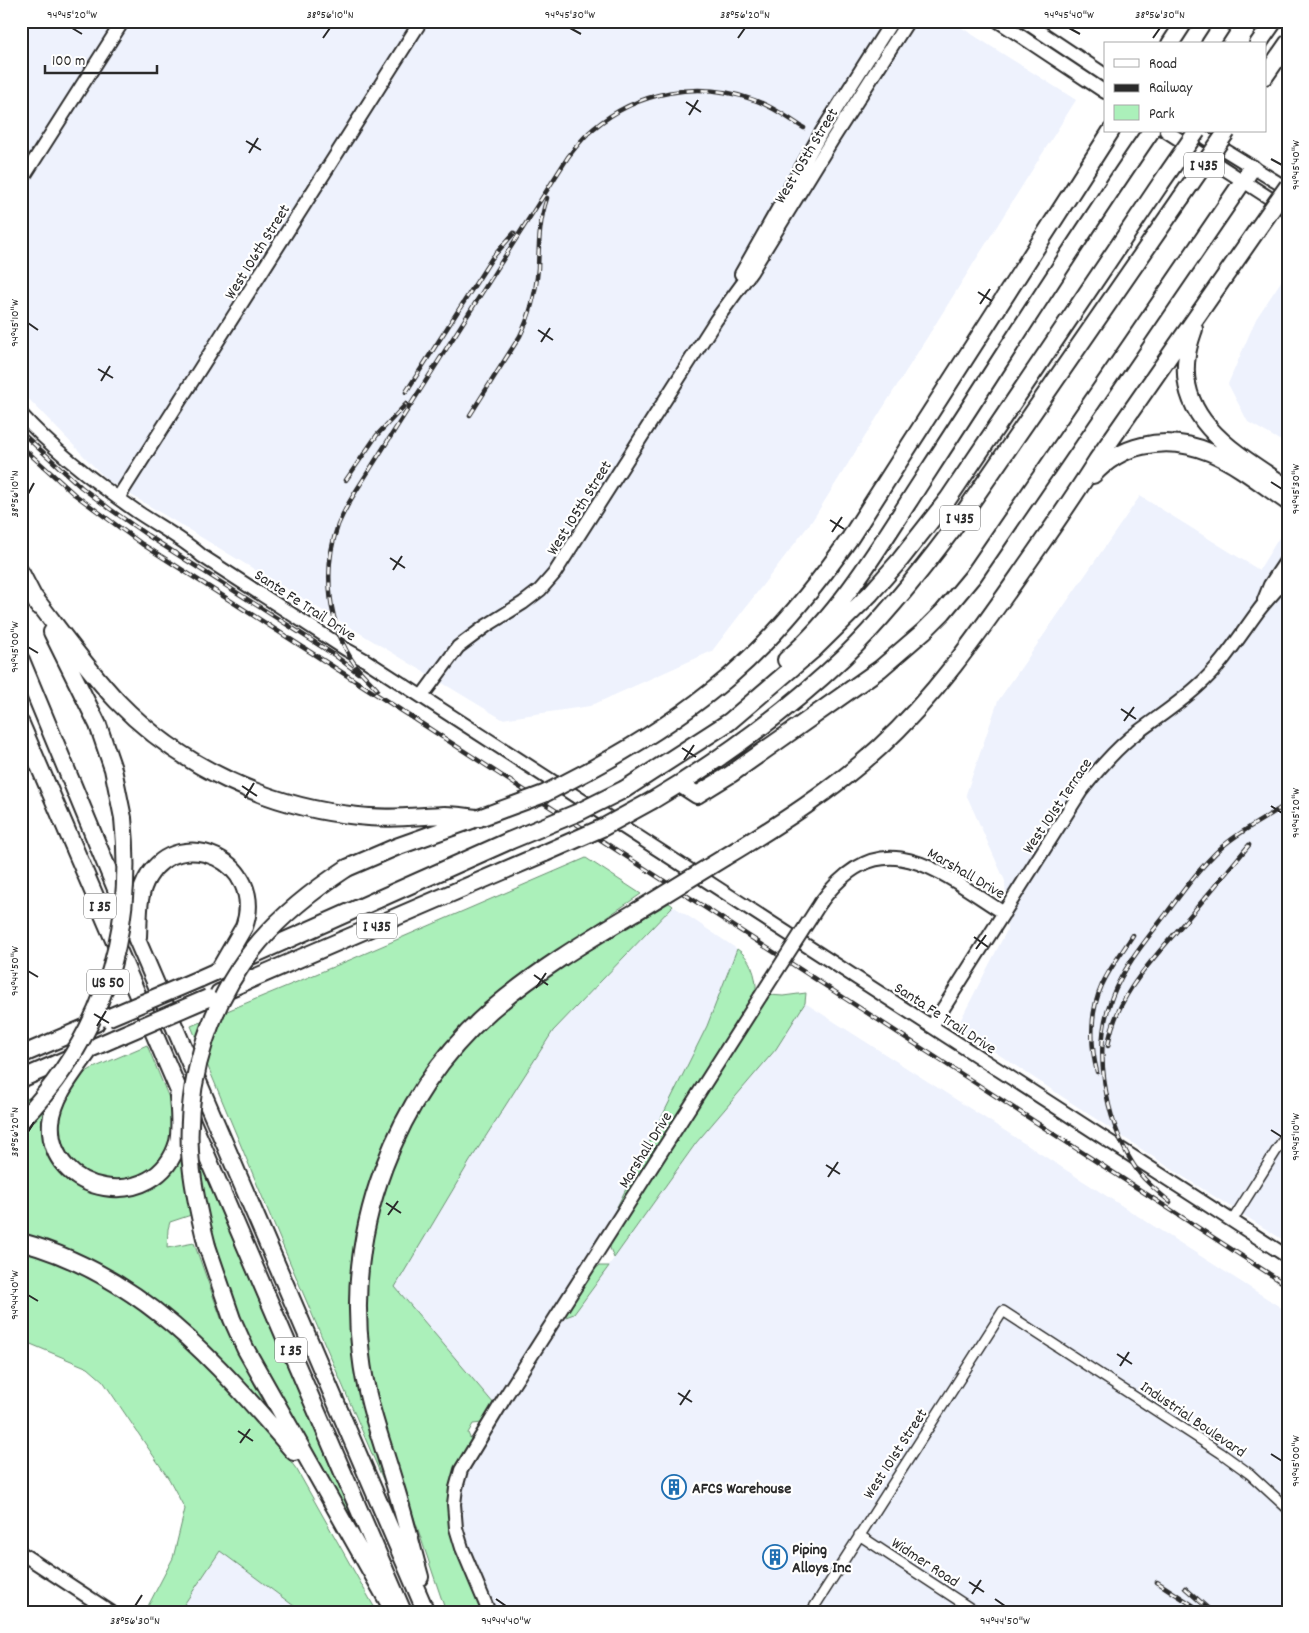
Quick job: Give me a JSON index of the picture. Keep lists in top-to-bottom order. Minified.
{"streets":{"highway":["I 435","I 35","US 50"],"main road":["West 105th Street","West 106th Street","Sante Fe Trail Drive","West 101st Terrace","Marshall Drive","Santa Fe Trail Drive"],"street":["Industrial Boulevard","West 101st Street","Widmer Road"]},"crossings":[["West 105th Street","Sante Fe Trail Drive"],["West 106th Street","Sante Fe Trail Drive"],["Sante Fe Trail Drive","Santa Fe Trail Drive"],["West 101st Terrace","Marshall Drive"],["West 101st Terrace","Santa Fe Trail Drive"],["Industrial Boulevard","West 101st Street"],["West 101st Street","Widmer Road"]],"places":{"building":["AFCS Warehouse","Piping Alloys Inc"]},"legend":["Road","Railway","Park"],"scale_bar":"100 m","coordinates":["94°45'20\"W","38°56'10\"N","94°45'30\"W","38°56'20\"N","94°45'40\"W","38°56'30\"N","94°45'10\"W","94°45'00\"W","94°44'50\"W","94°44'40\"W"]}
